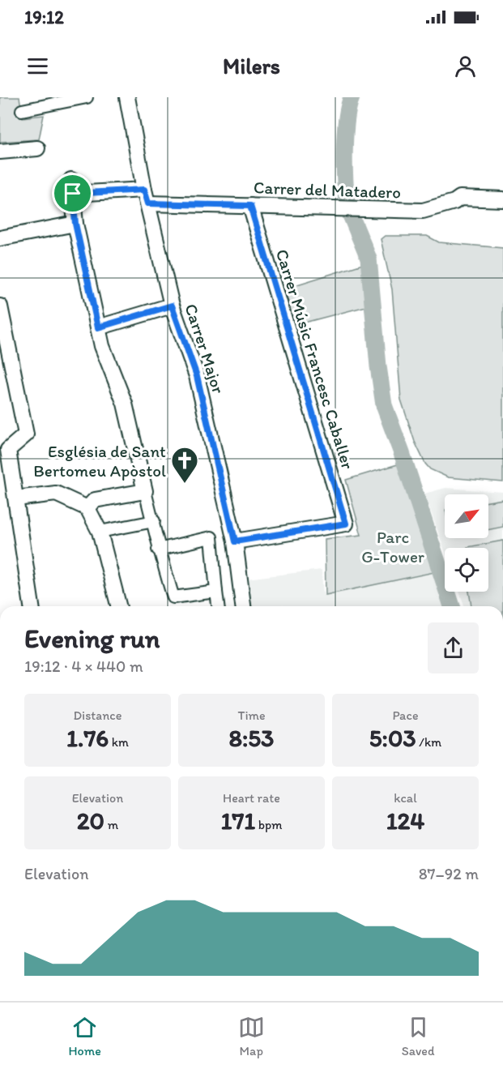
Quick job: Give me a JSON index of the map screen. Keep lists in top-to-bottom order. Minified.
{"streets":{"street":["Carrer del Matadero","Carrer Major","Carrer Músic Francesc Caballer"]},"crossings":[["Carrer del Matadero","Carrer Major"],["Carrer del Matadero","Carrer Músic Francesc Caballer"],["Carrer Major","Carrer Músic Francesc Caballer"]],"parks":["Parc G-Tower"],"places":{"church":["Església de Sant Bertomeu Apòstol"]},"north":"top right","page":{"status":"19:12","header":"Milers","heading":["Evening run","19:12 · 4 × 440 m"],"stats":[["Distance","1.76 km"],["Time","8:53"],["Pace","5:03 /km"],["Elevation","20 m"],["Heart rate","171 bpm"],["kcal","124"]],"chart":["Elevation","87–92 m"],"tabs":["Home","Map","Saved"]}}
